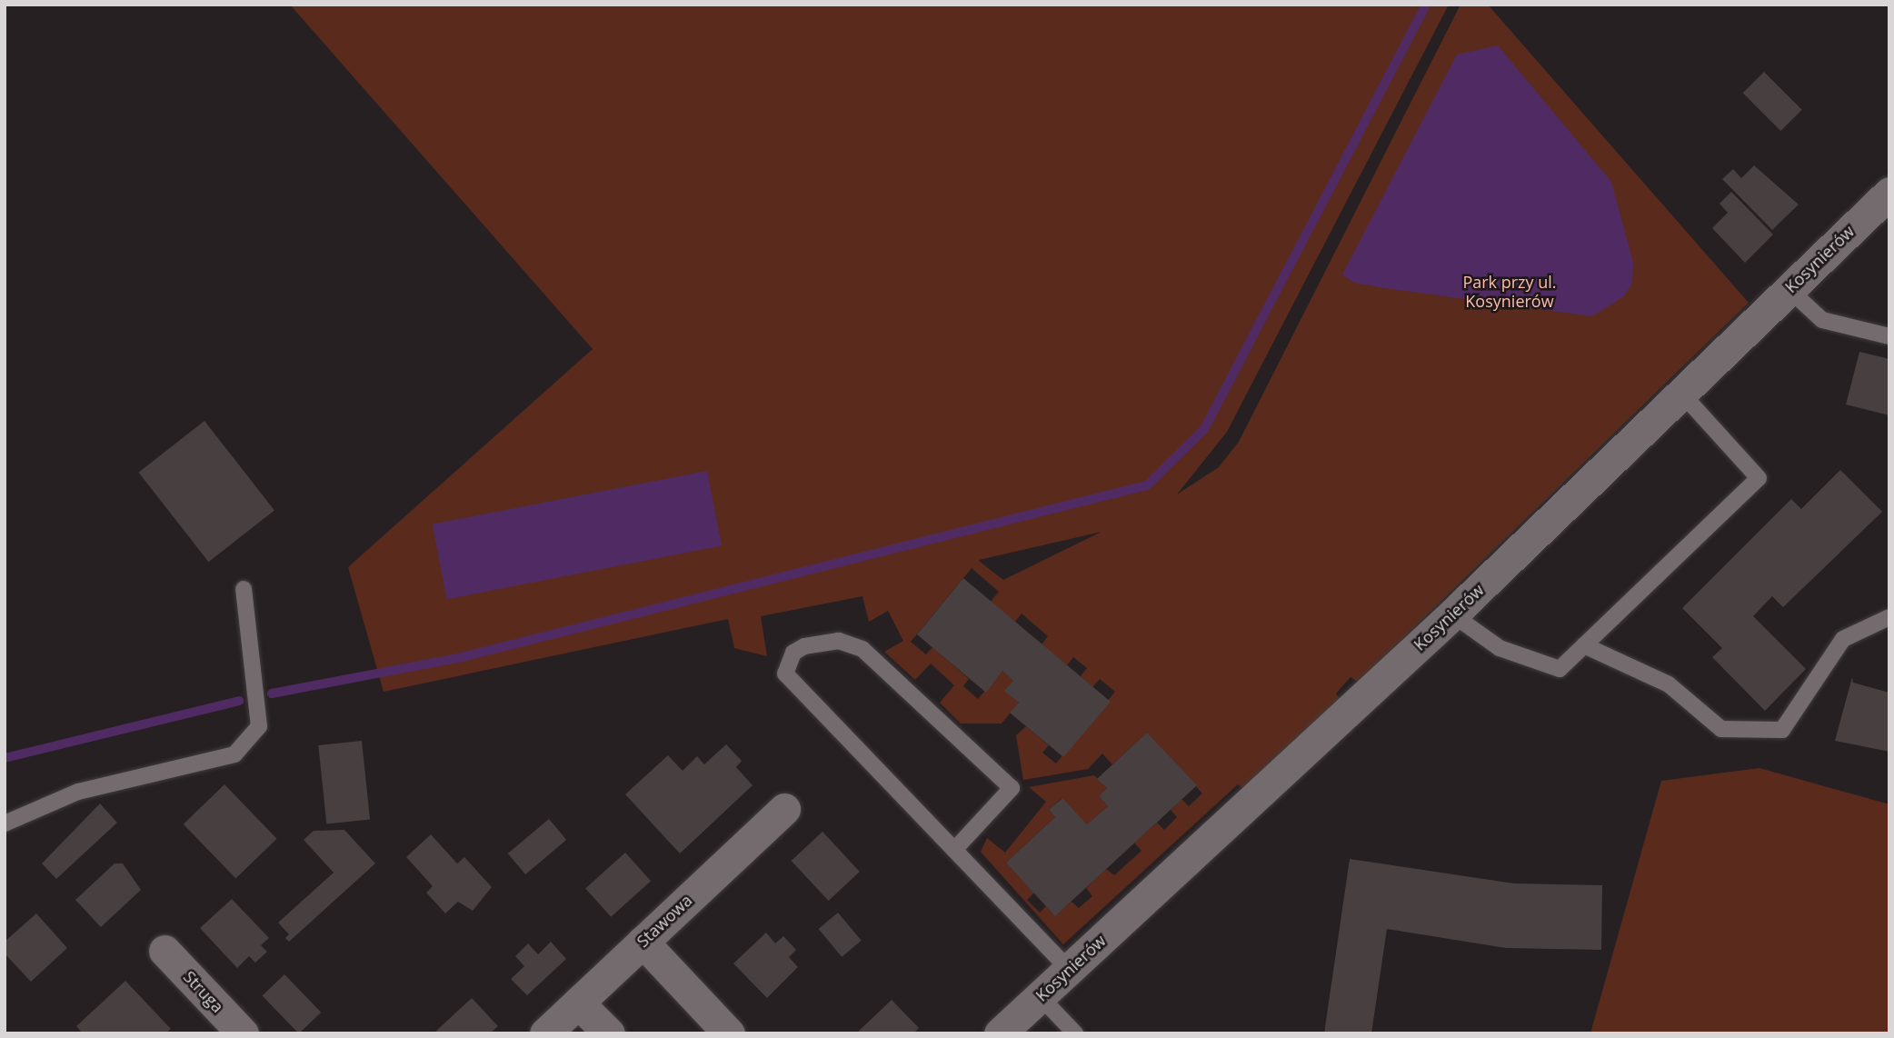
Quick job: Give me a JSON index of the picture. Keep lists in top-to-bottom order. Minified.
{"streets":{"street":["Kosynierów","Stawowa","Struga"]},"parks":["Park przy ul. Kosynierów"]}
